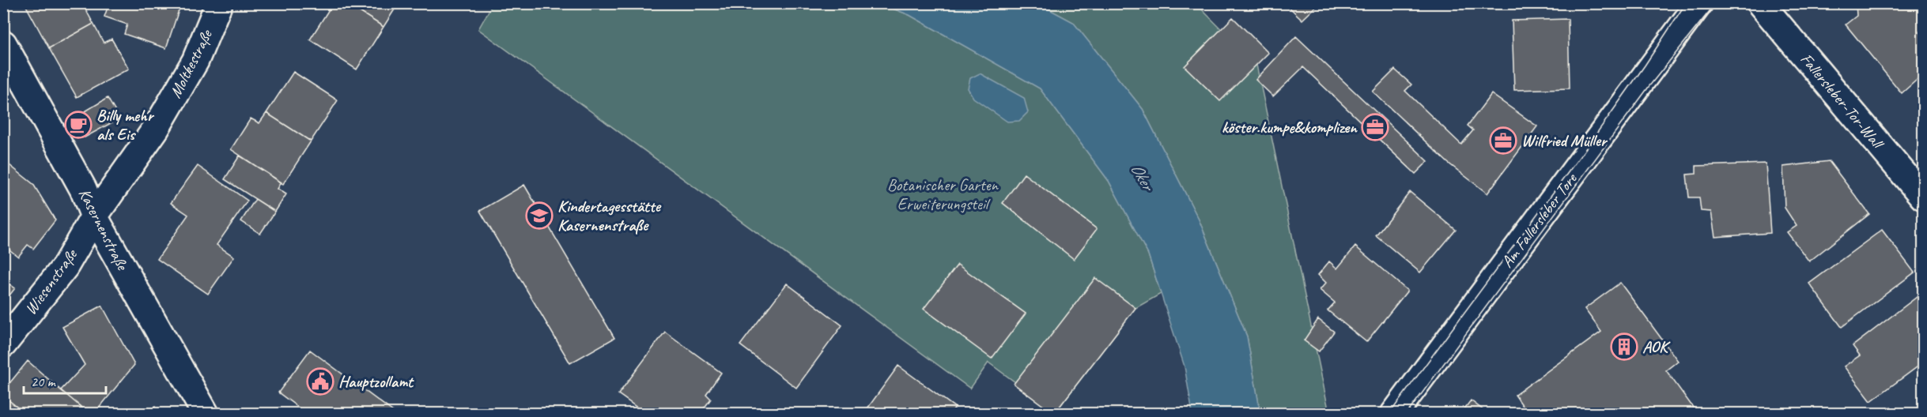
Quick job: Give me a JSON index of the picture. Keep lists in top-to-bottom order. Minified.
{"streets":{"street":["Moltkestraße","Fallersleber-Tor-Wall","Am Fallersleber Tore","Kasernenstraße","Wiesenstraße"]},"crossings":[["Moltkestraße","Kasernenstraße"],["Moltkestraße","Wiesenstraße"],["Kasernenstraße","Wiesenstraße"]],"water":["Oker"],"parks":["Botanischer Garten Erweiterungsteil"],"places":{"cafe":["Billy mehr als Eis"],"office":["köster.kumpe&komplizen","Wilfried Müller"],"school or university":["Kindertagesstätte Kasernenstraße"],"building":["AOK"],"public building":["Hauptzollamt"]},"scale_bar":"20 m"}
